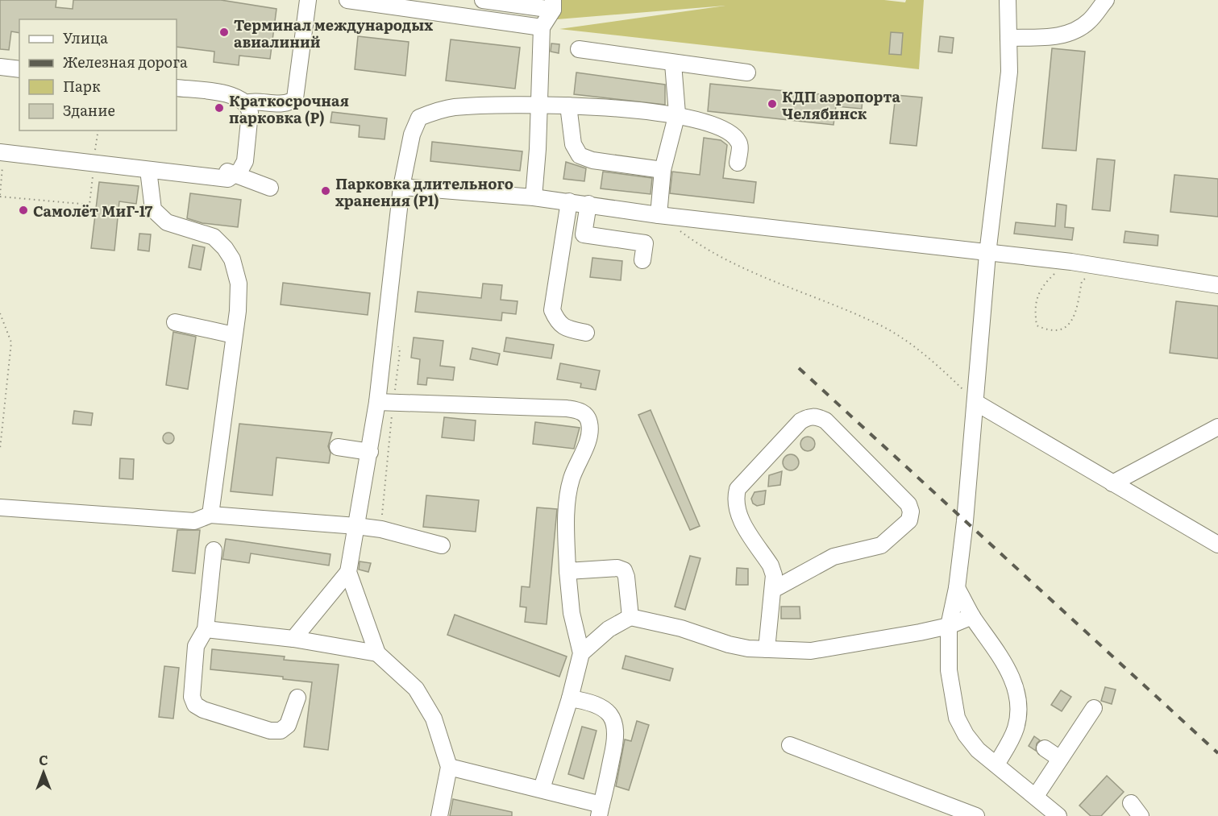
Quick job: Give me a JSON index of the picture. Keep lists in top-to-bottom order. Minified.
{"places":["Терминал международых авиалиний","КДП аэропорта Челябинск","Краткосрочная парковка (P)","Парковка длительного хранения (P1)","Самолёт МиГ-17"],"legend":["Улица","Железная дорога","Парк","Здание"],"north":"top"}
